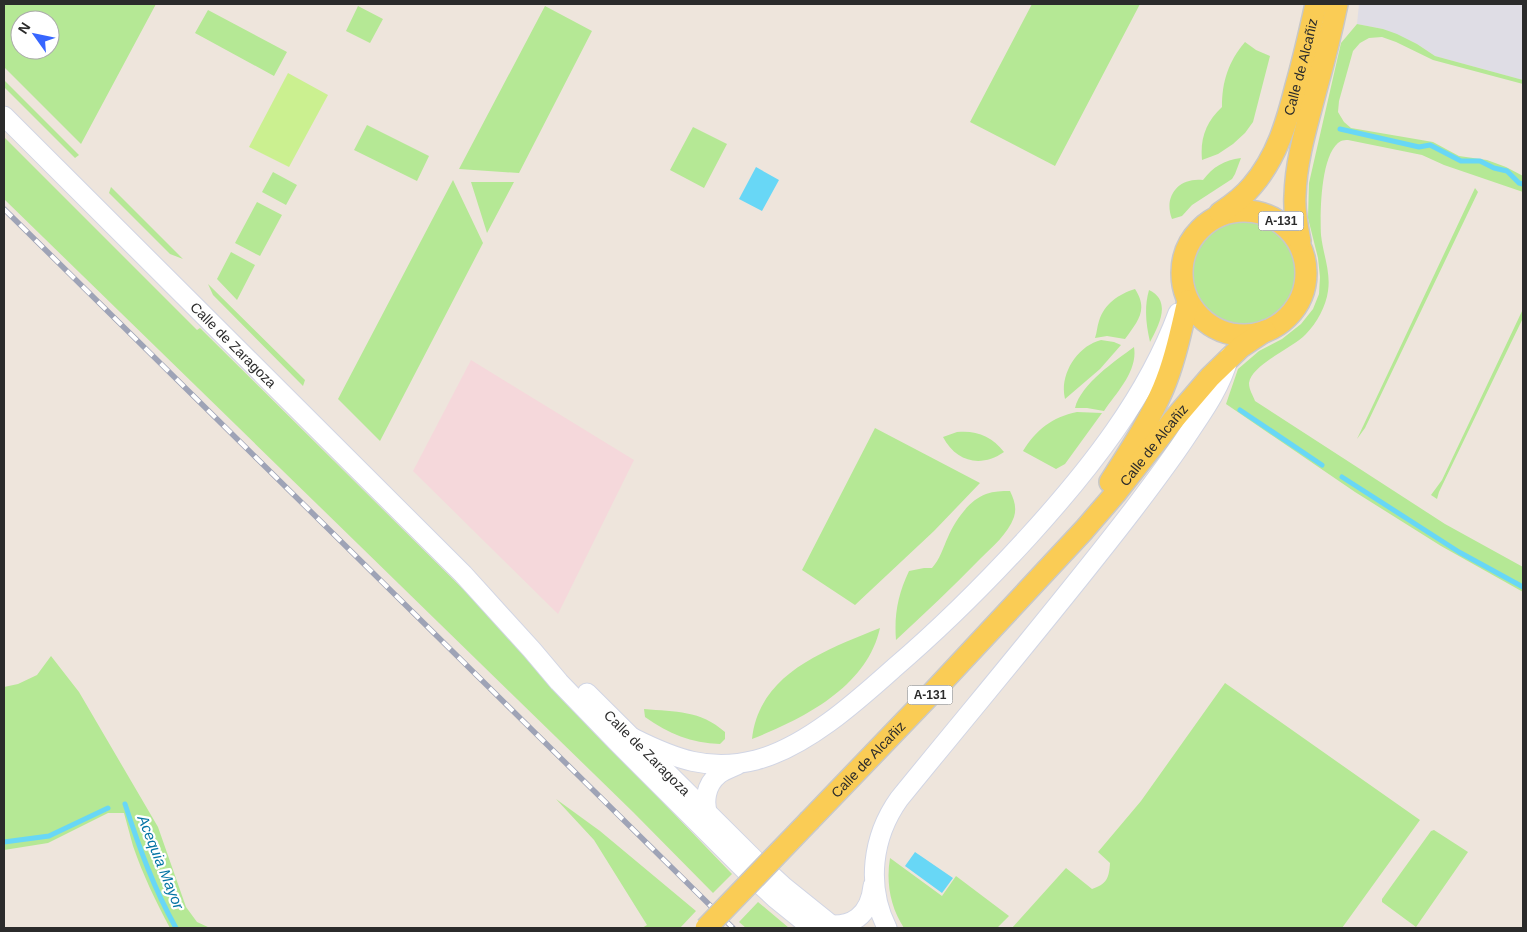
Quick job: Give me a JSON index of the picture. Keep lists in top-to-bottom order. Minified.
{"streets":{"main road":["Calle de Alcañiz","A-131","Calle de Zaragoza"]},"crossings":[["Calle de Alcañiz","A-131"]],"water":["Acequia Mayor"],"north":"top left"}
